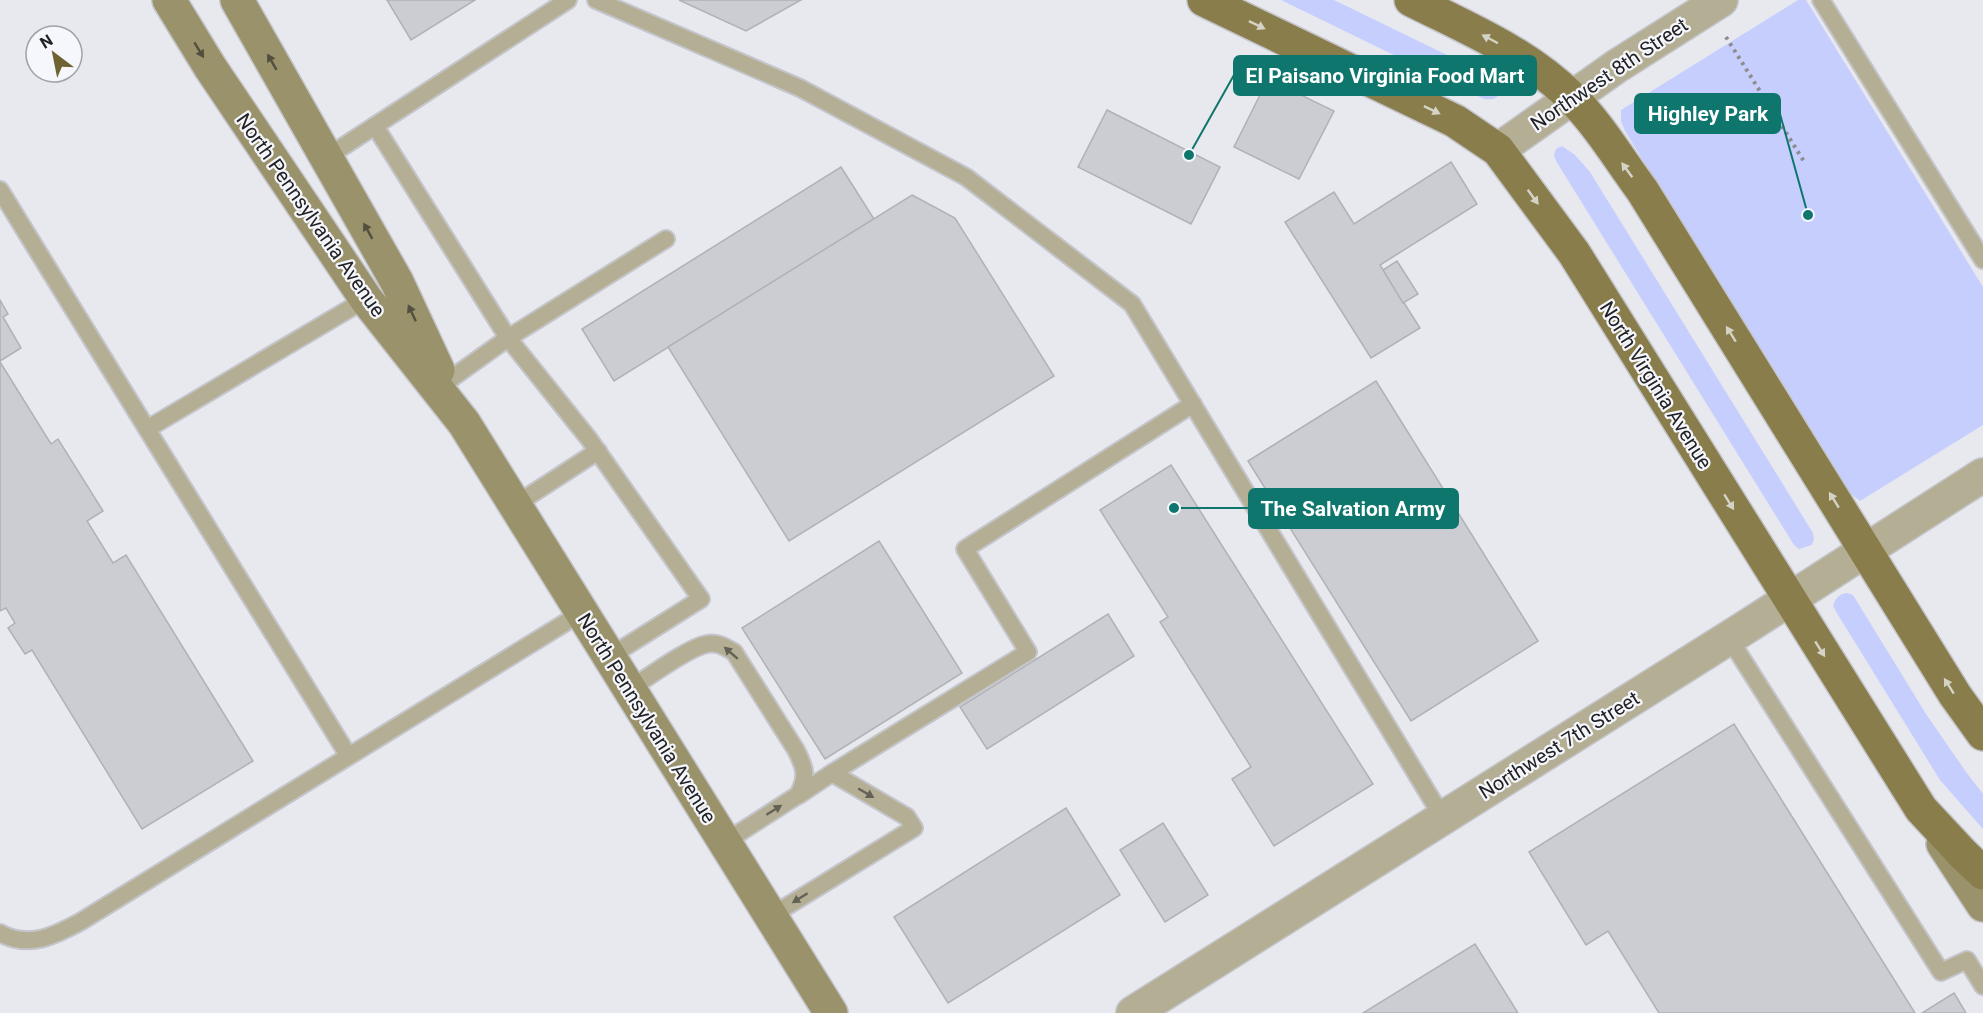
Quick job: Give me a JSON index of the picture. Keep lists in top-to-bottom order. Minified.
{"streets":{"main road":["North Pennsylvania Avenue","North Virginia Avenue"],"street":["Northwest 8th Street","Northwest 7th Street"]},"crossings":[["Northwest 8th Street","North Virginia Avenue"],["North Virginia Avenue","Northwest 7th Street"]],"places":["El Paisano Virginia Food Mart","Highley Park","The Salvation Army"],"north":"top left"}
